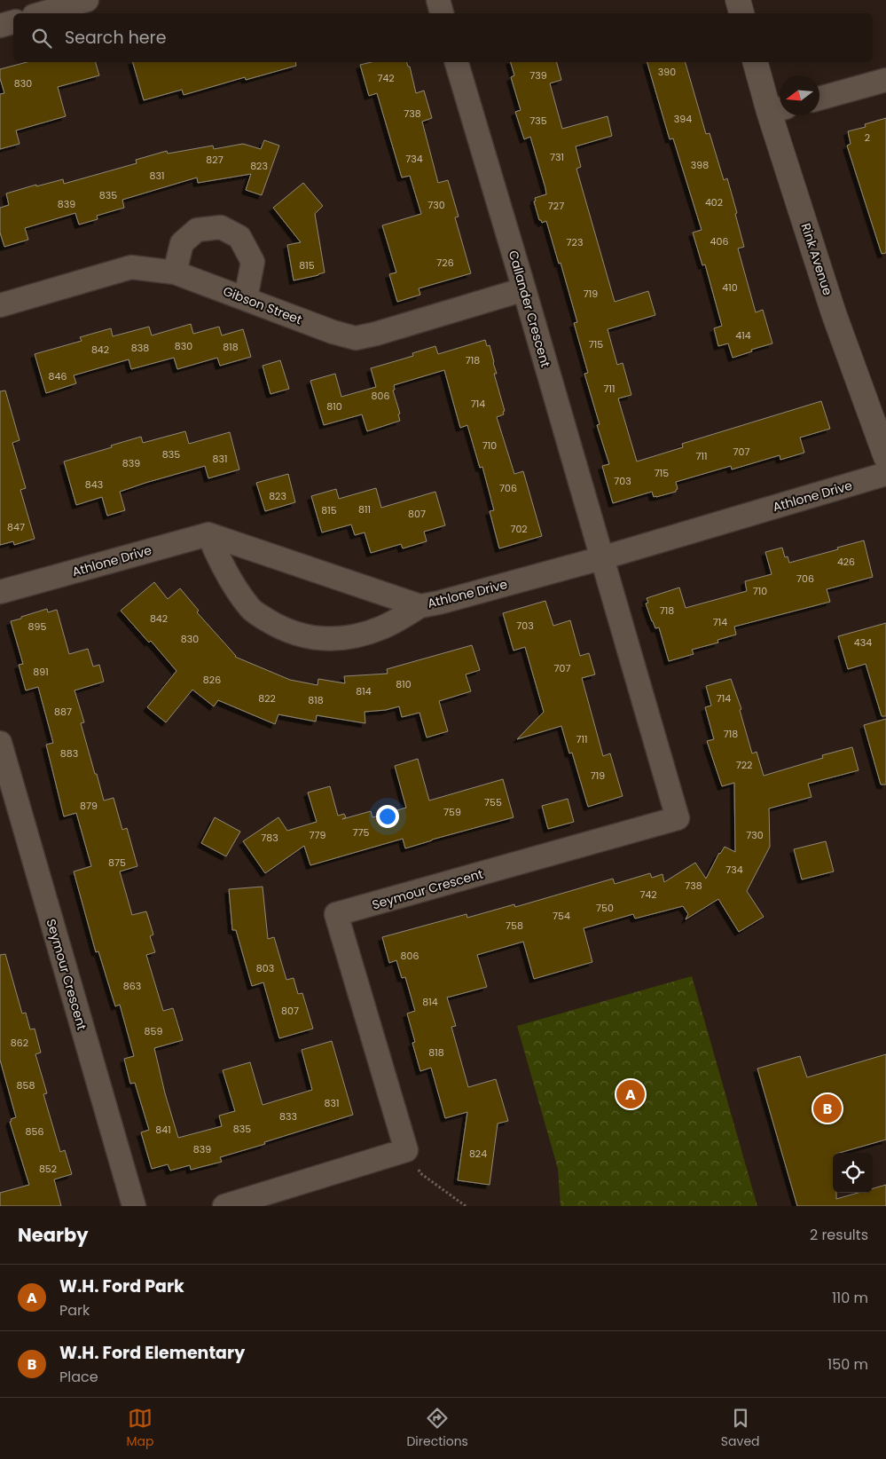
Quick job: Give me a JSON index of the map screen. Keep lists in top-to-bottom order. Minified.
{"streets":{"street":["Rink Avenue","Gibson Street","Callander Crescent","Athlone Drive","Seymour Crescent"]},"crossings":[["Gibson Street","Callander Crescent"],["Callander Crescent","Athlone Drive"],["Callander Crescent","Seymour Crescent"],["Athlone Drive","Seymour Crescent"]],"house_numbers":["390","739","742","830","738","394","735","2","731","734","827","398","823","831","835","402","839","730","727","406","723","726","815","410","719","414","715","830","818","838","842","718","846","711","806","714","810","710","707","835","711","831","839","715","703","843","706","823","811","815","807","847","702","426","706","710","718","842","714","703","895","830","434","707","891","826","810","814","822","714","818","887","718","711","883","722","719","755","879","759","775","779","730","783","875","734","738","742","750","754","758","806","803","863","814","807","859","862","818","858","831","833","835","841","856","839","824","852"],"north":"left","page":{"search":"Search here","pins":["A","B"],"heading":["Nearby","2 results"],"list":[{"mark":"A","name":"W.H. Ford Park","note":"Park","value":"110 m"},{"mark":"B","name":"W.H. Ford Elementary","note":"Place","value":"150 m"}],"nav":["Map","Directions","Saved"]}}
